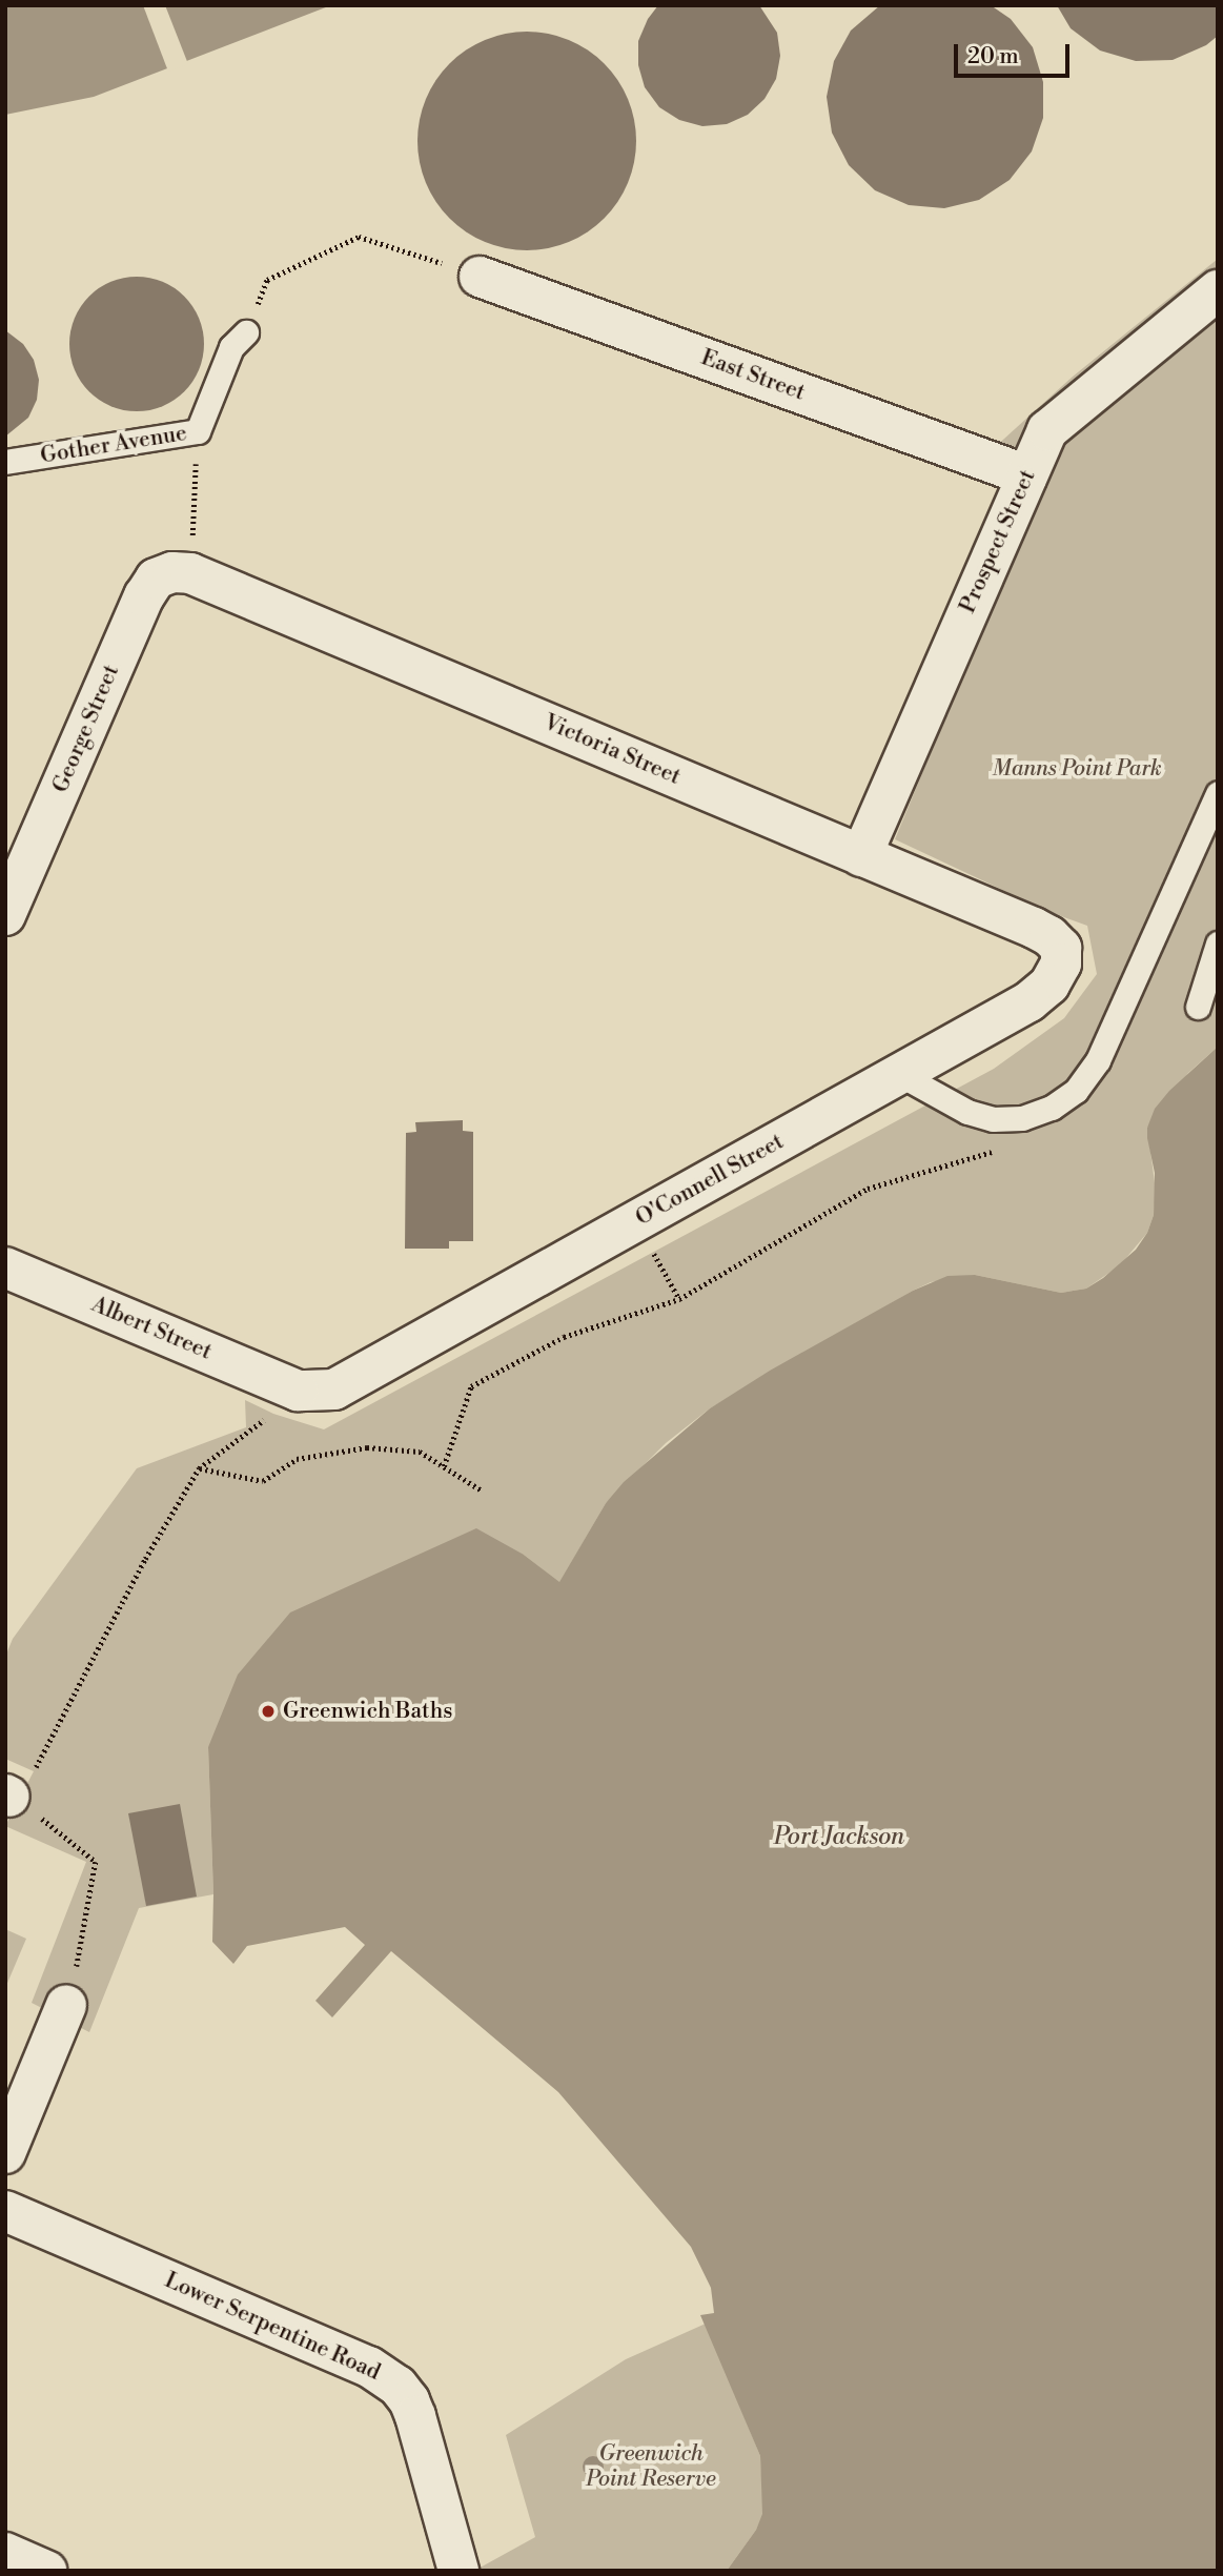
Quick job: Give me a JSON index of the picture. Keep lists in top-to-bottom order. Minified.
{"streets":{"street":["East Street","Prospect Street","George Street","Victoria Street","O'Connell Street","Albert Street","Lower Serpentine Road"],"lane":["Gother Avenue"]},"crossings":[["East Street","Prospect Street"],["Prospect Street","Victoria Street"],["George Street","Victoria Street"],["Victoria Street","O'Connell Street"],["O'Connell Street","Albert Street"]],"water":["Port Jackson"],"parks":["Manns Point Park","Greenwich Point Reserve"],"places":["Greenwich Baths"],"scale_bar":"20 m"}
